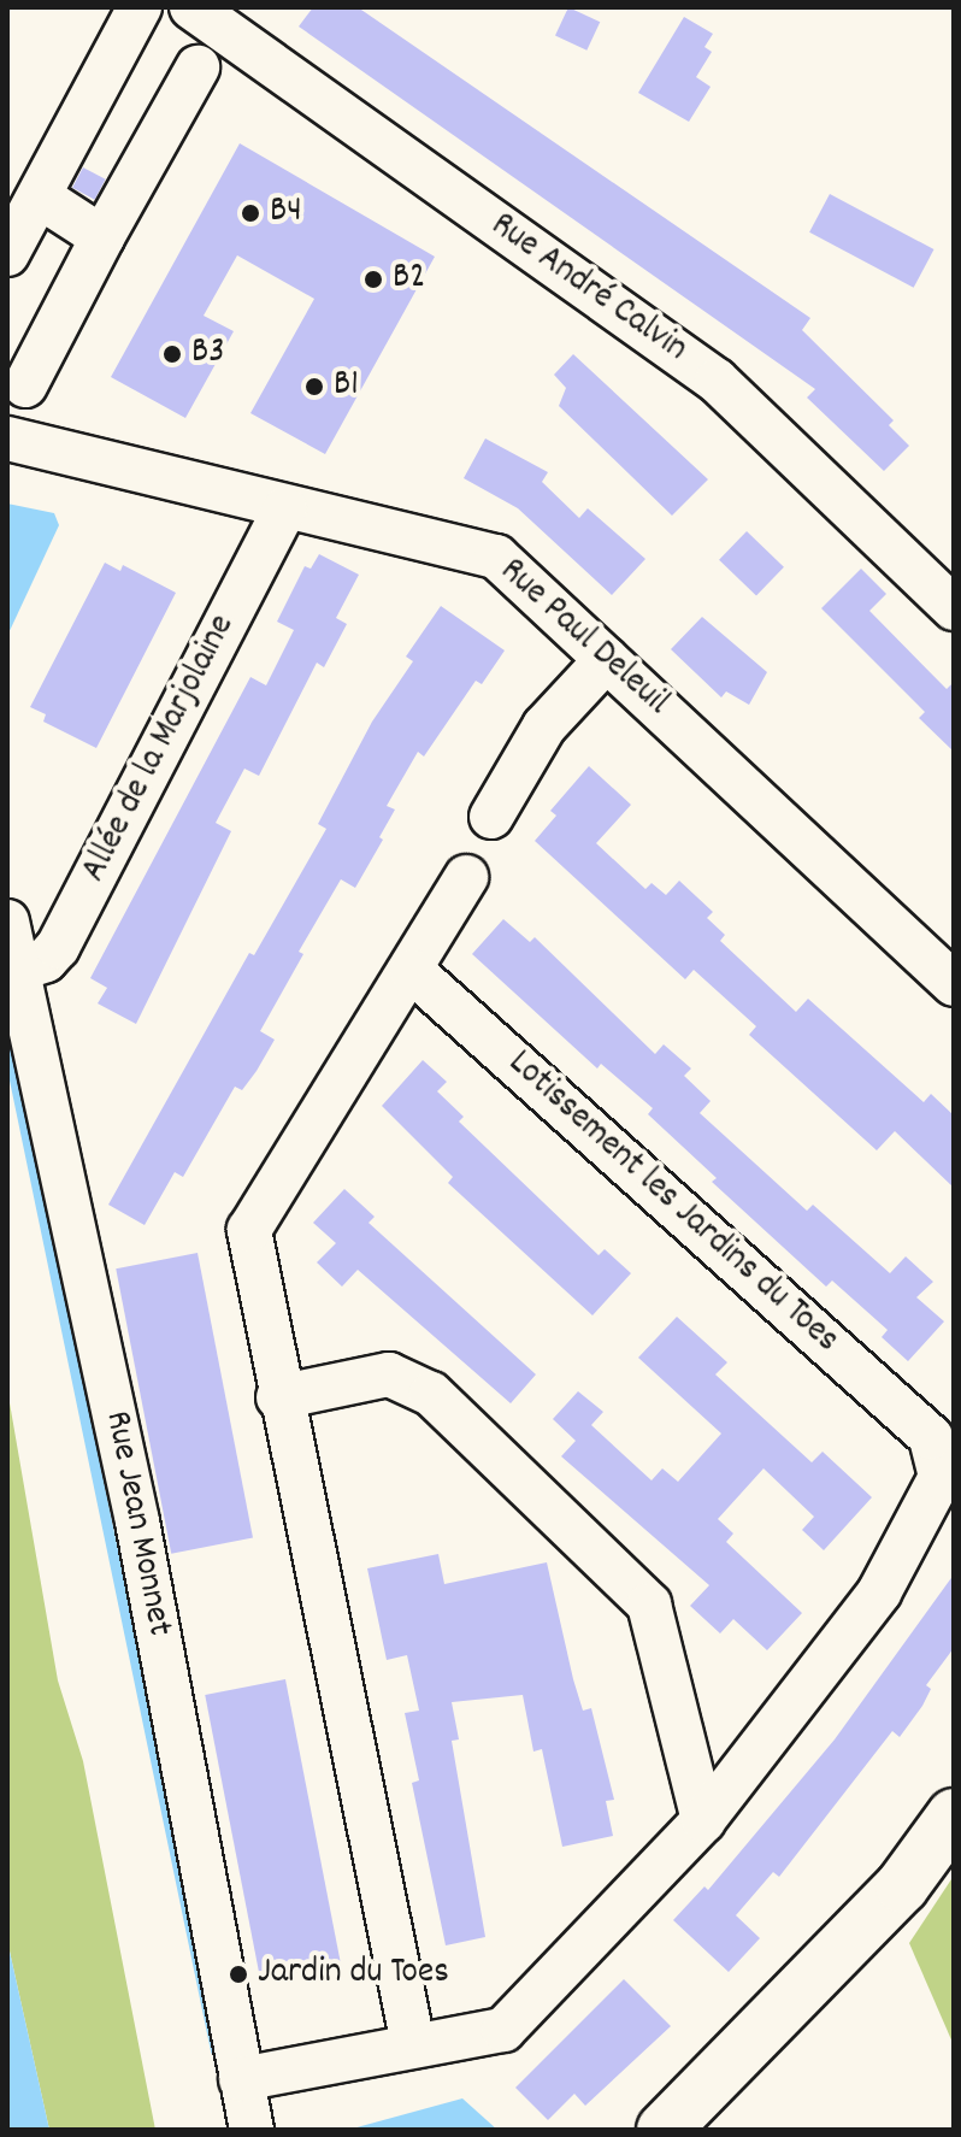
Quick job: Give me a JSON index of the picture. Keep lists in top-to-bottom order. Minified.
{"streets":{"street":["Rue André Calvin","Rue Paul Deleuil","Allée de la Marjolaine","Lotissement les Jardins du Toes","Rue Jean Monnet"]},"crossings":[["Rue Paul Deleuil","Allée de la Marjolaine"],["Allée de la Marjolaine","Rue Jean Monnet"],["Lotissement les Jardins du Toes","Rue Jean Monnet"]],"places":["B4","B2","B3","B1","Jardin du Toes"]}
